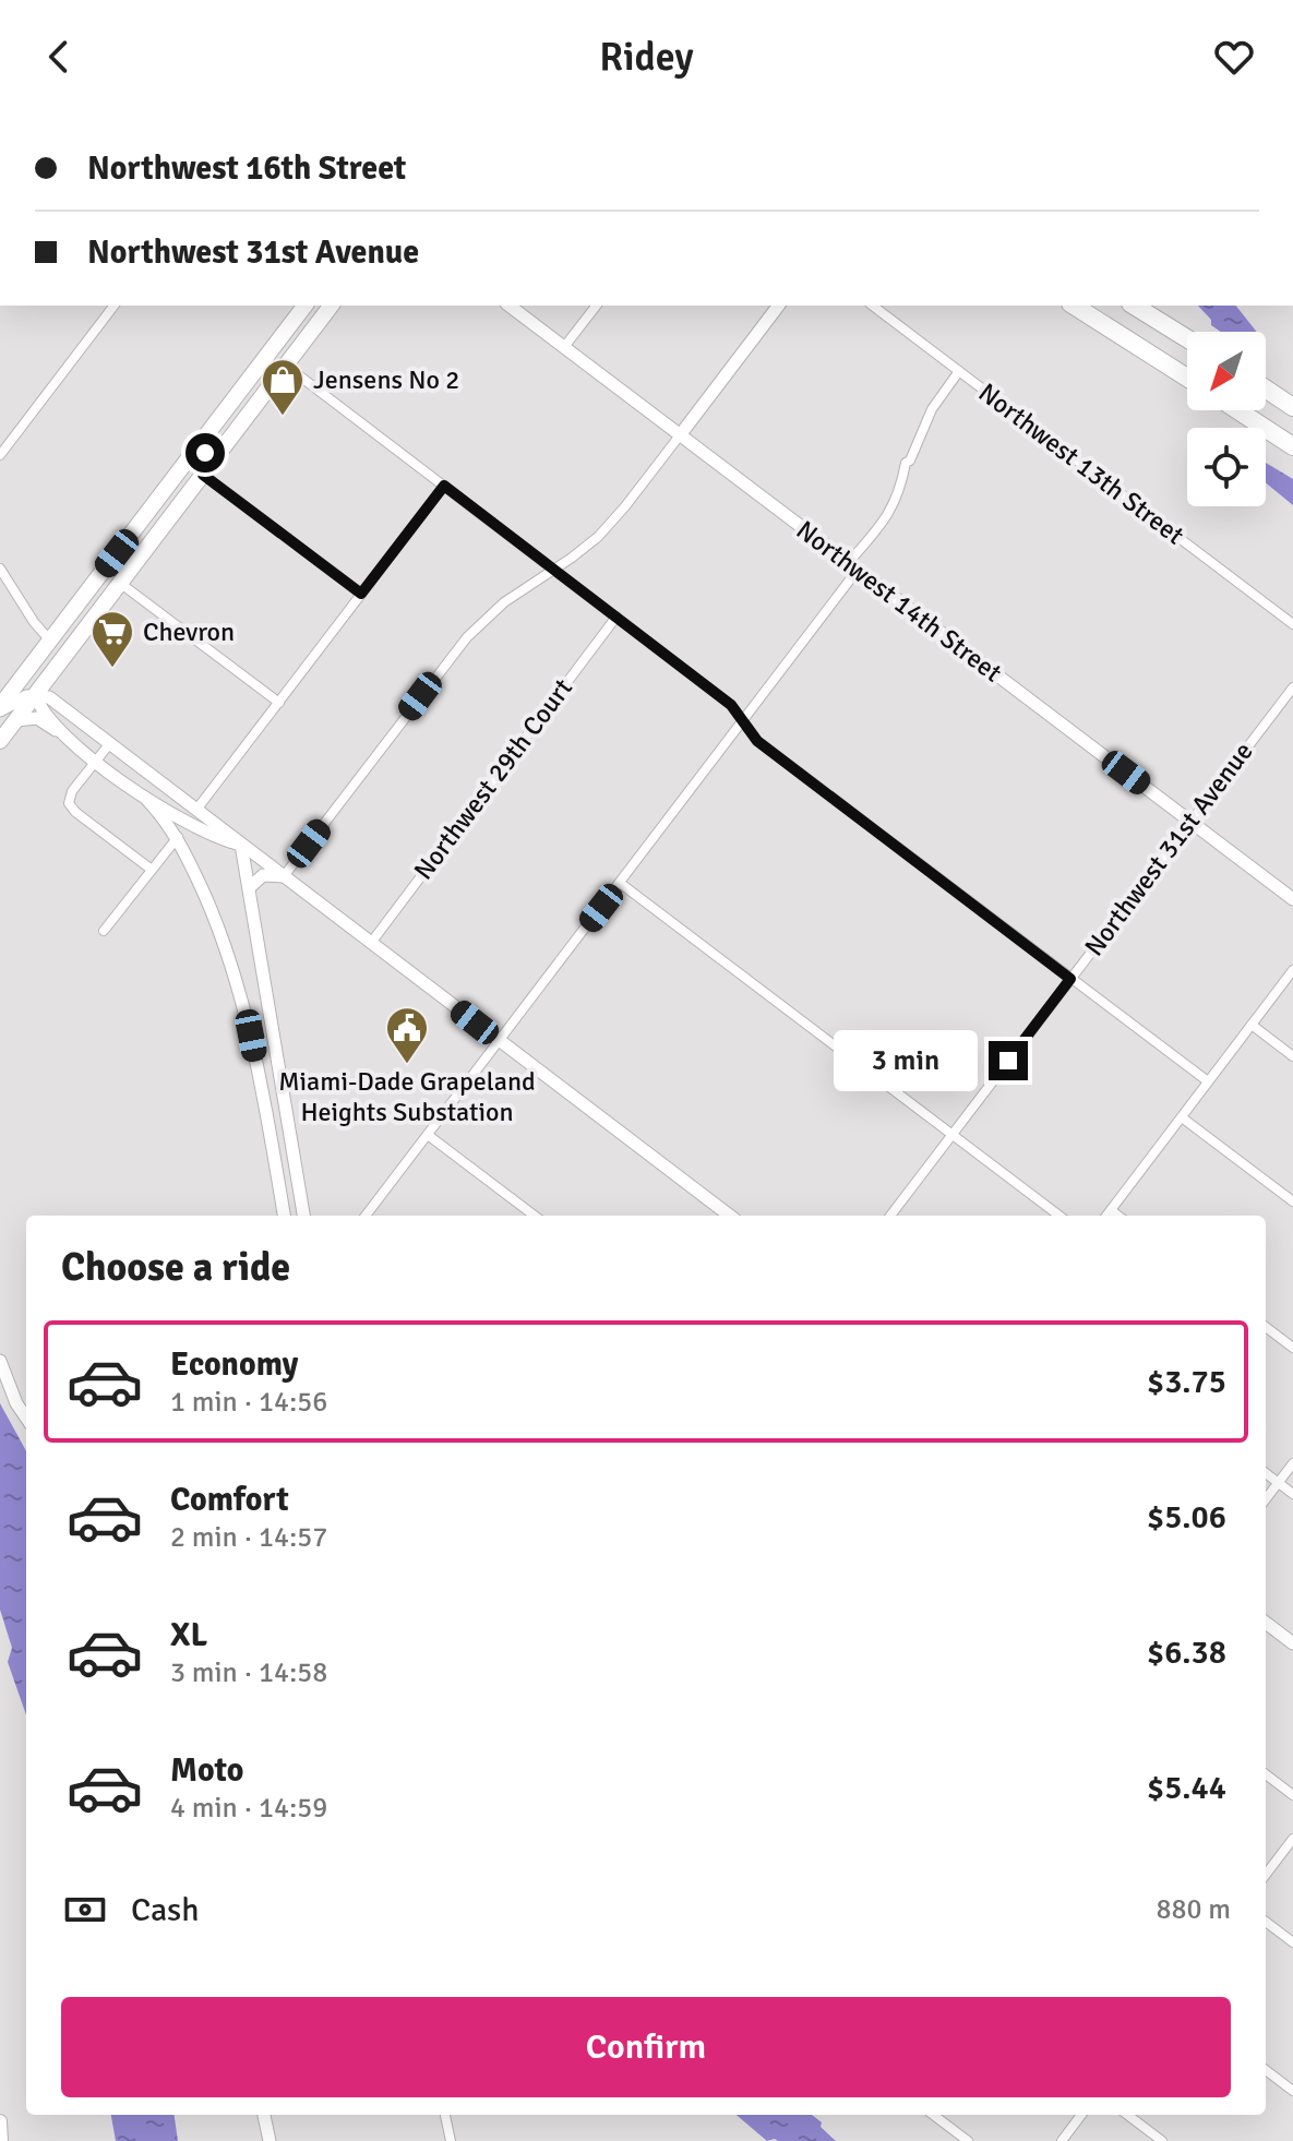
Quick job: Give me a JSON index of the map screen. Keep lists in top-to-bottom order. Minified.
{"streets":{"street":["Northwest 13th Street","Northwest 14th Street","Northwest 29th Court","Northwest 31st Avenue"]},"crossings":[["Northwest 14th Street","Northwest 31st Avenue"]],"places":{"shop":["Jensens No 2"],"supermarket":["Chevron"],"public building":["Miami-Dade Grapeland Heights Substation"]},"north":"bottom left","page":{"header":"Ridey","banner":["Northwest 16th Street","Northwest 31st Avenue"],"bubble":"3 min","heading":"Choose a ride","list":[{"name":"Economy","note":"1 min · 14:56","value":"$3.75"},{"name":"Comfort","note":"2 min · 14:57","value":"$5.06"},{"name":"XL","note":"3 min · 14:58","value":"$6.38"},{"name":"Moto","note":"4 min · 14:59","value":"$5.44"}],"pay":["Cash","880 m"],"buttons":"Confirm"}}
